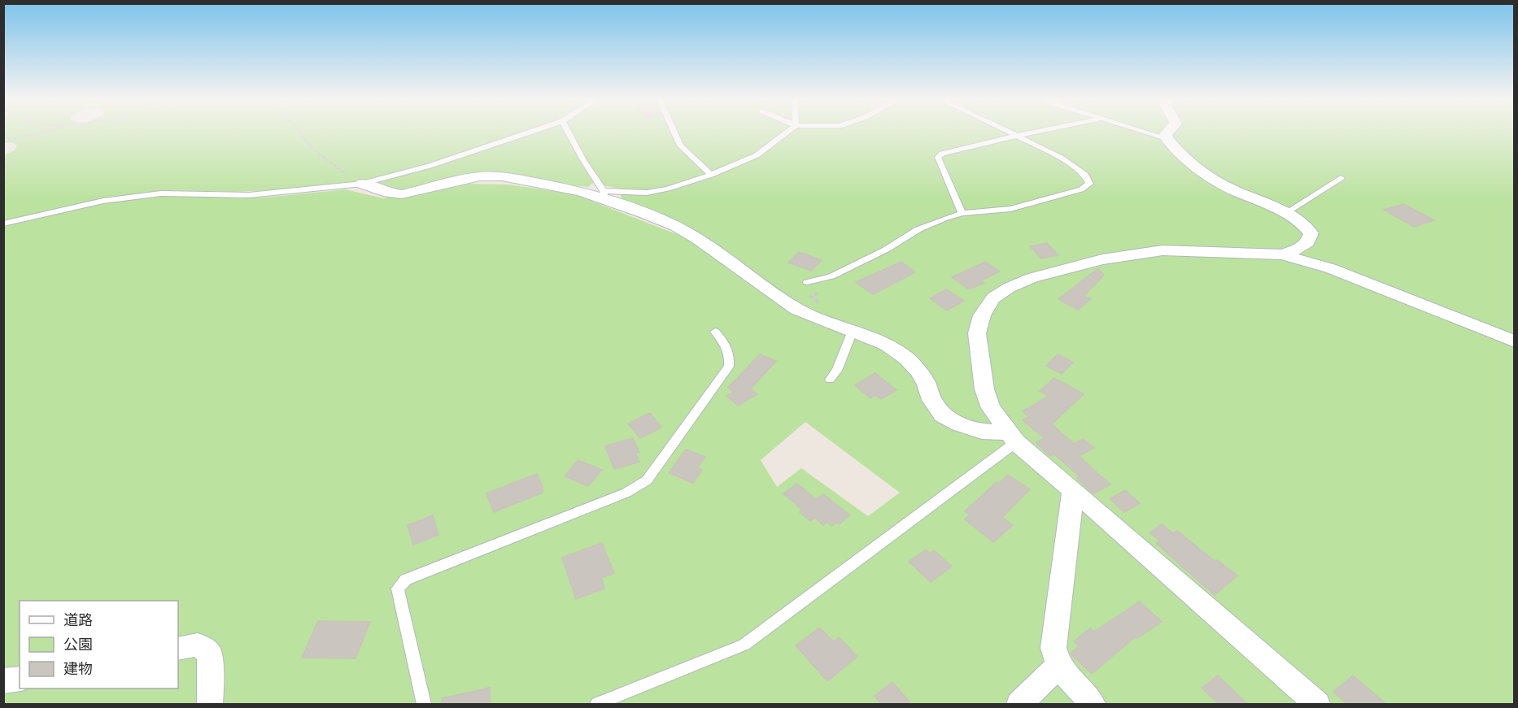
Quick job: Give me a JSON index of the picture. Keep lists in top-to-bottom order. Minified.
{"legend":["道路","公園","建物"]}
